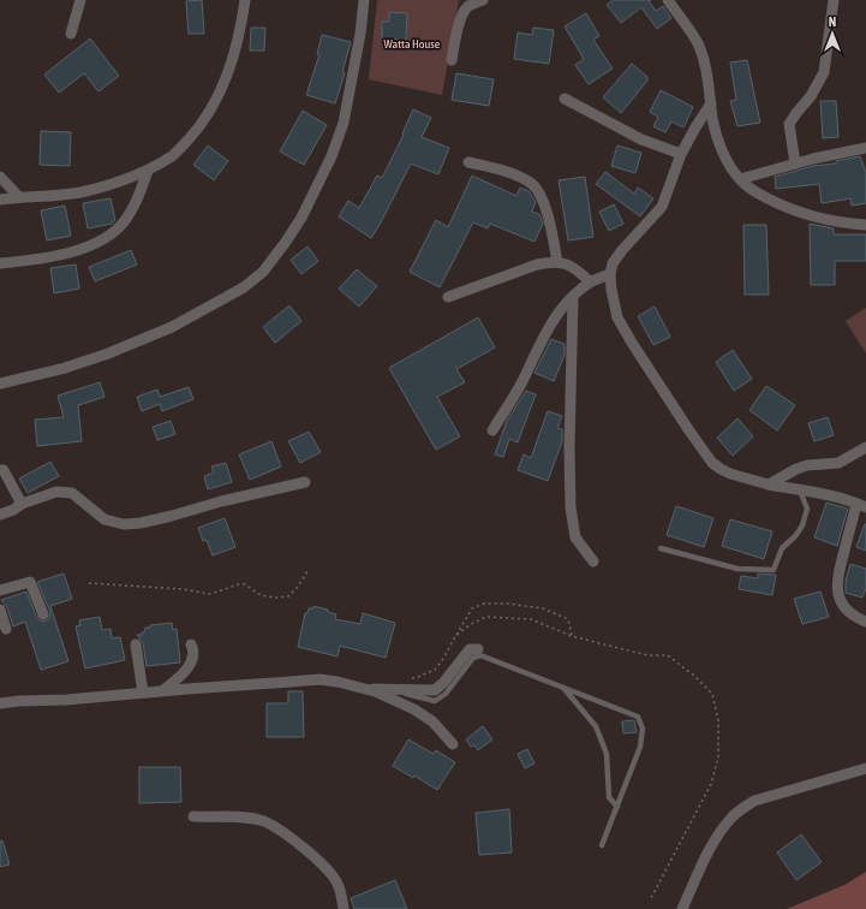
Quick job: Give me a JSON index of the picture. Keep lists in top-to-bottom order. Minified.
{"parks":["Watta House"],"north":"top"}
